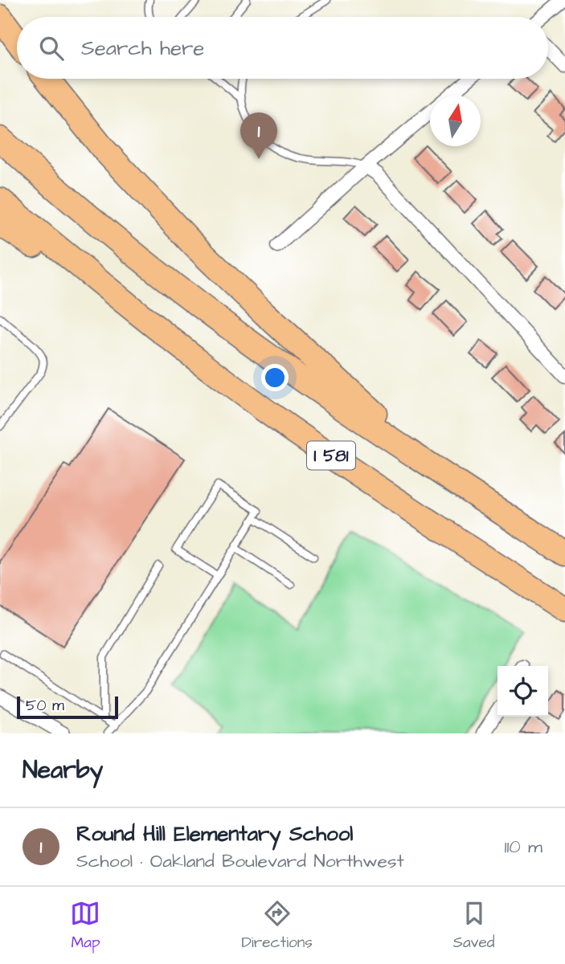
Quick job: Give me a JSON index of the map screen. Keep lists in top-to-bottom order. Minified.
{"streets":{"highway":["I 581"]},"scale_bar":"50 m","north":"top","page":{"search":"Search here","pins":"1","scale":"50 m","heading":"Nearby","list":[{"mark":"1","name":"Round Hill Elementary School","note":"School · Oakland Boulevard Northwest","value":"110 m"}],"nav":["Map","Directions","Saved"]}}
